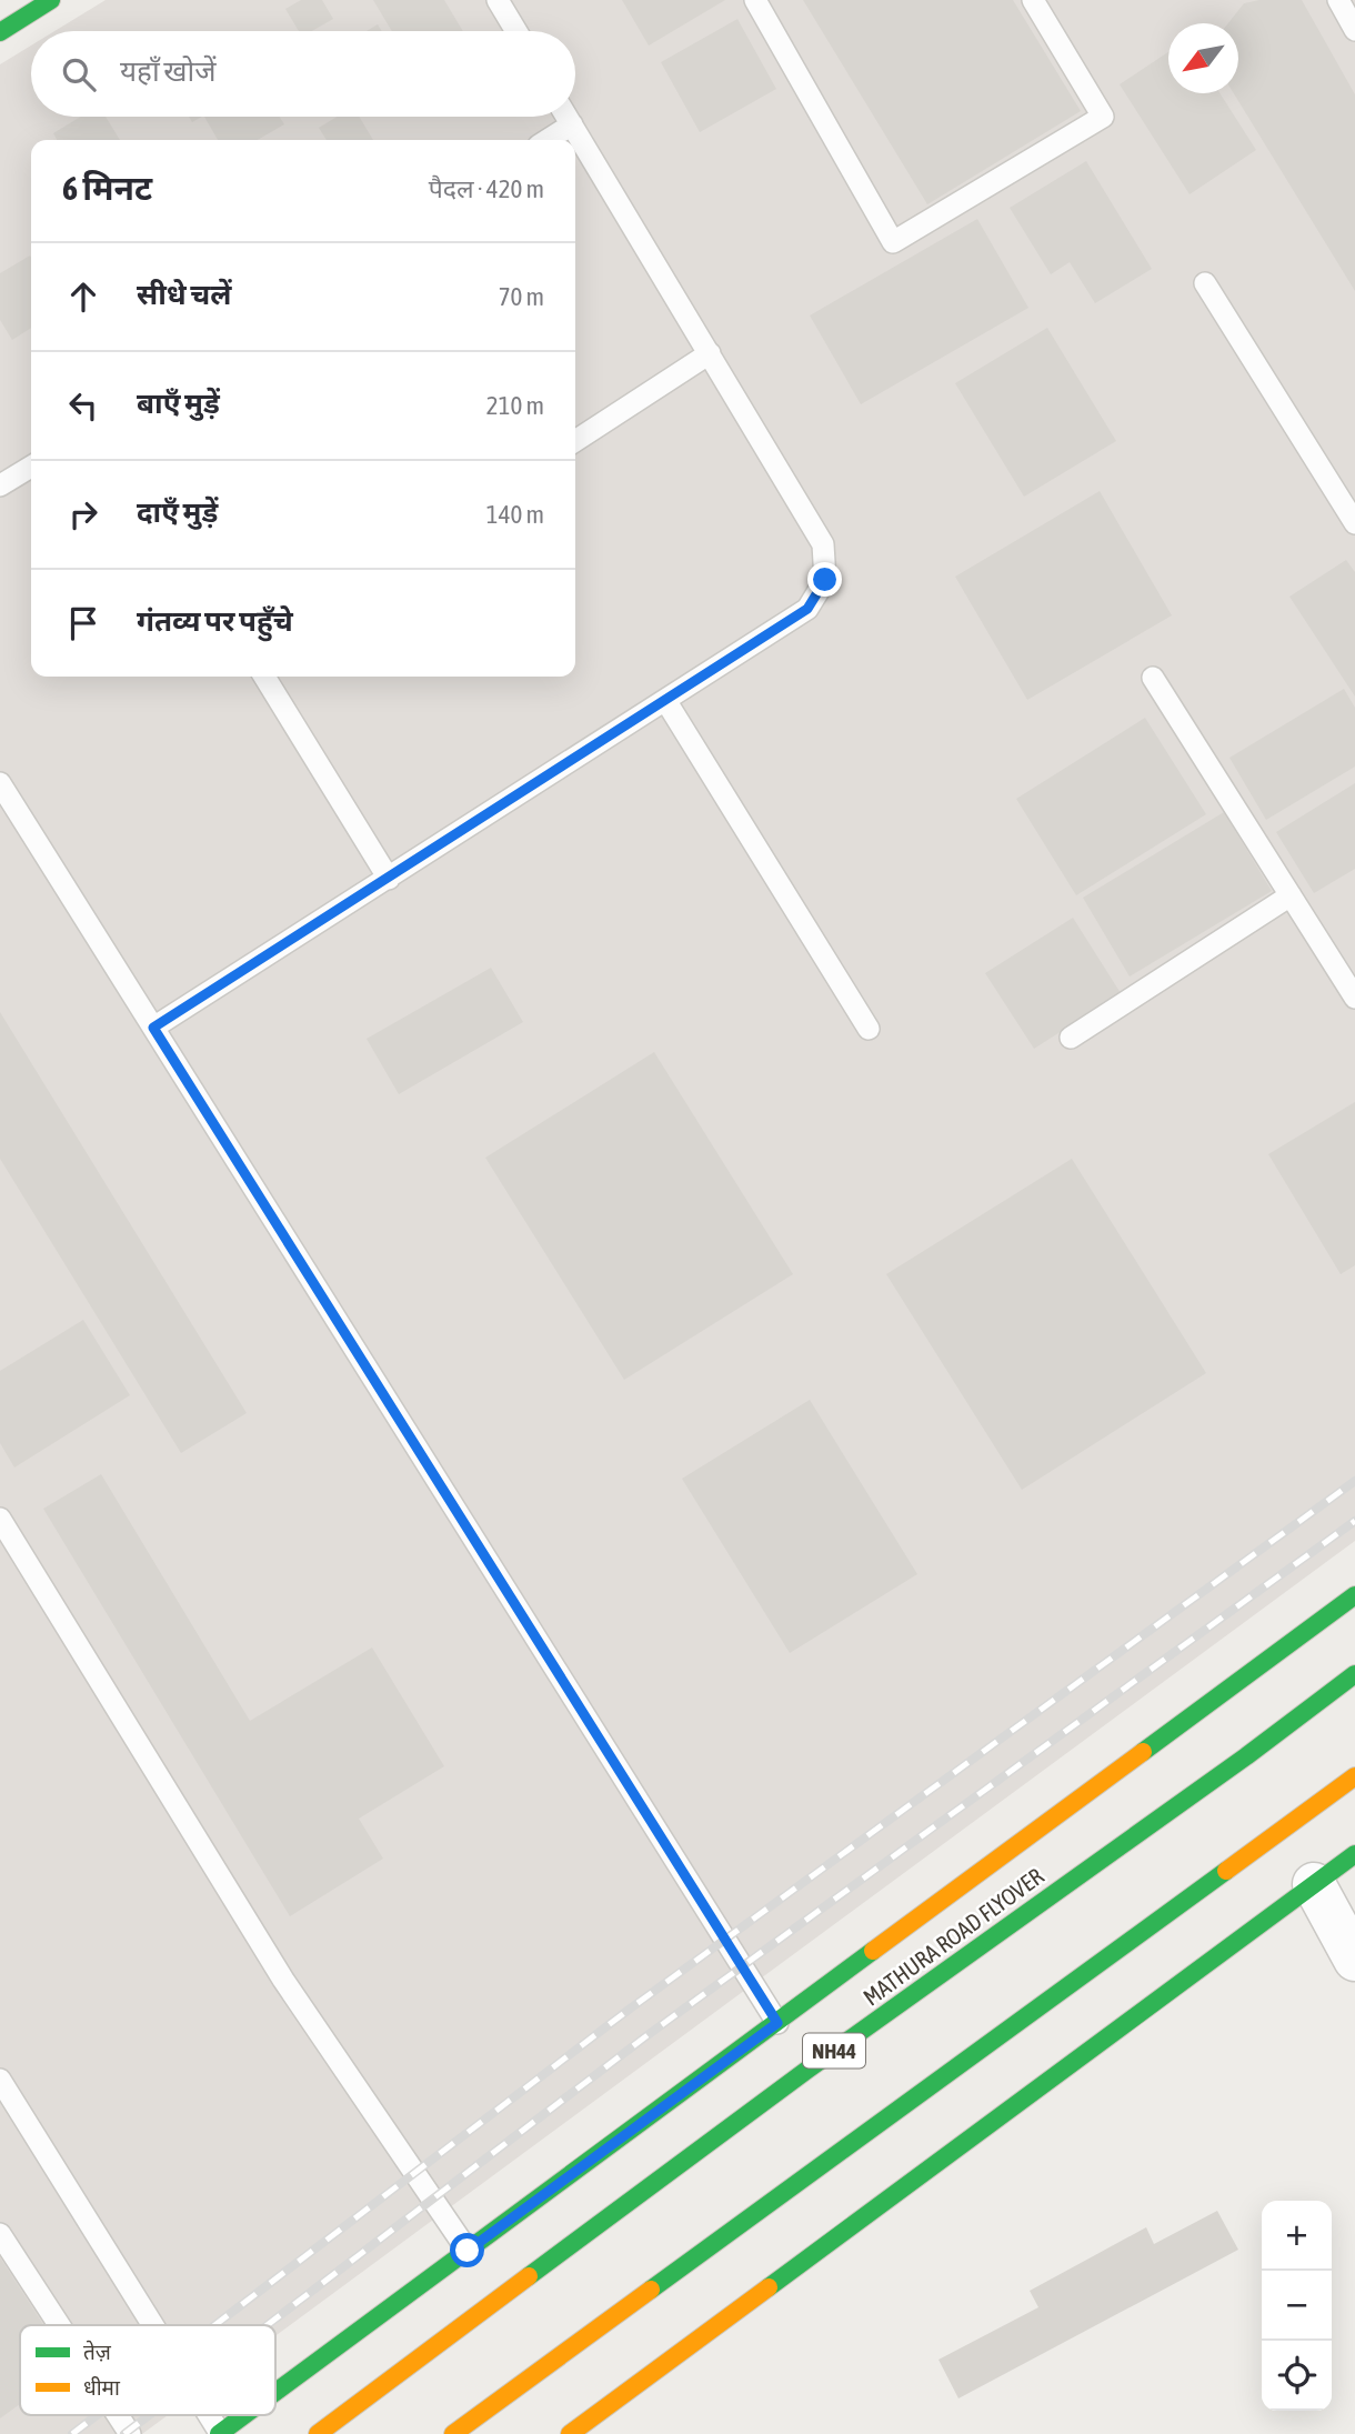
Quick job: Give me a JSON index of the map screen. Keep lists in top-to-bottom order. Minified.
{"streets":{"main road":["MATHURA ROAD FLYOVER","NH44"]},"legend":["तेज़","धीमा"],"north":"bottom left","page":{"search":"यहाँ खोजें","heading":["6 मिनट","पैदल · 420 m"],"list":[["सीधे चलें","70 m"],["बाएँ मुड़ें","210 m"],["दाएँ मुड़ें","140 m"],"गंतव्य पर पहुँचे"],"map_buttons":["+","−"]}}
